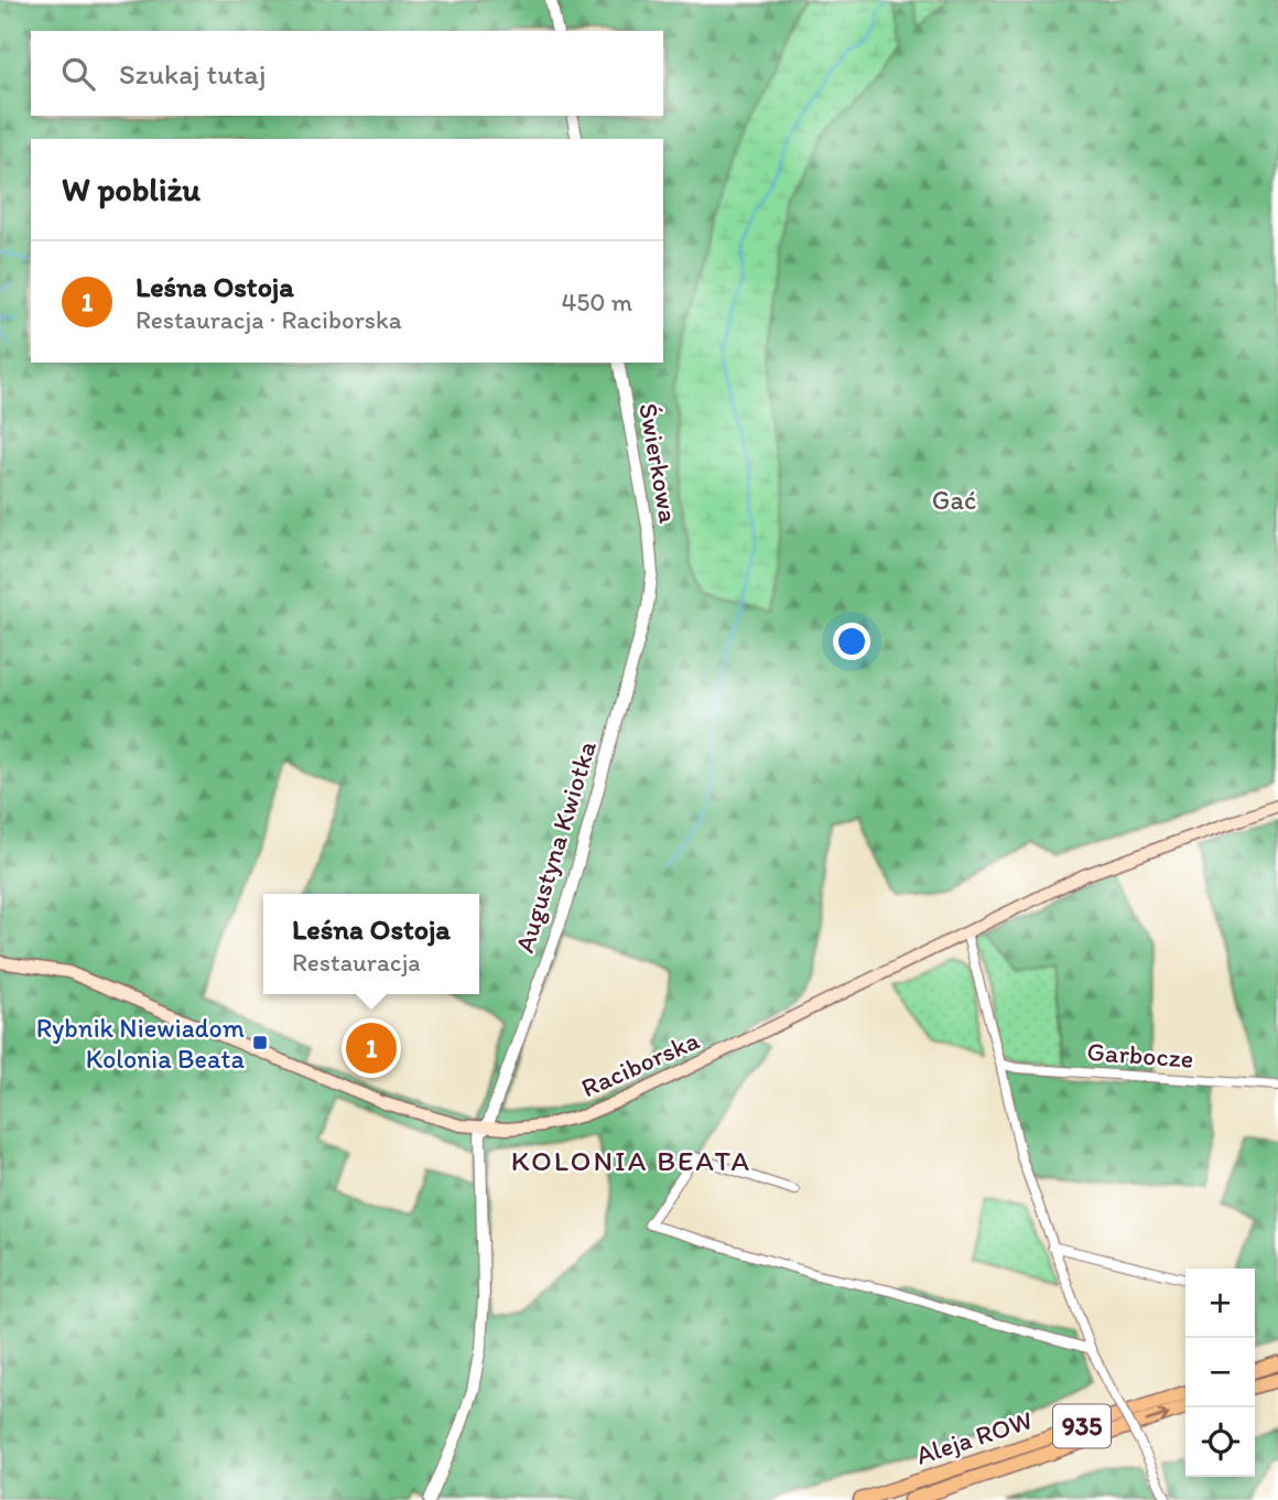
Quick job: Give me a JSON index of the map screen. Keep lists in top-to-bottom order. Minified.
{"streets":{"main road":["Raciborska","935","Aleja ROW"],"street":["Świerkowa","Augustyna Kwiotka","Garbocze"]},"crossings":[["Świerkowa","Augustyna Kwiotka"],["Augustyna Kwiotka","Raciborska"]],"districts":["KOLONIA BEATA"],"parks":["Gać"],"places":{"transit":["Rybnik Niewiadom Kolonia Beata"]},"page":{"search":"Szukaj tutaj","heading":"W pobliżu","list":[{"mark":"1","name":"Leśna Ostoja","note":"Restauracja · Raciborska","value":"450 m"}],"popup":["Leśna Ostoja","Restauracja"],"pins":"1","map_buttons":["+","−"]}}
